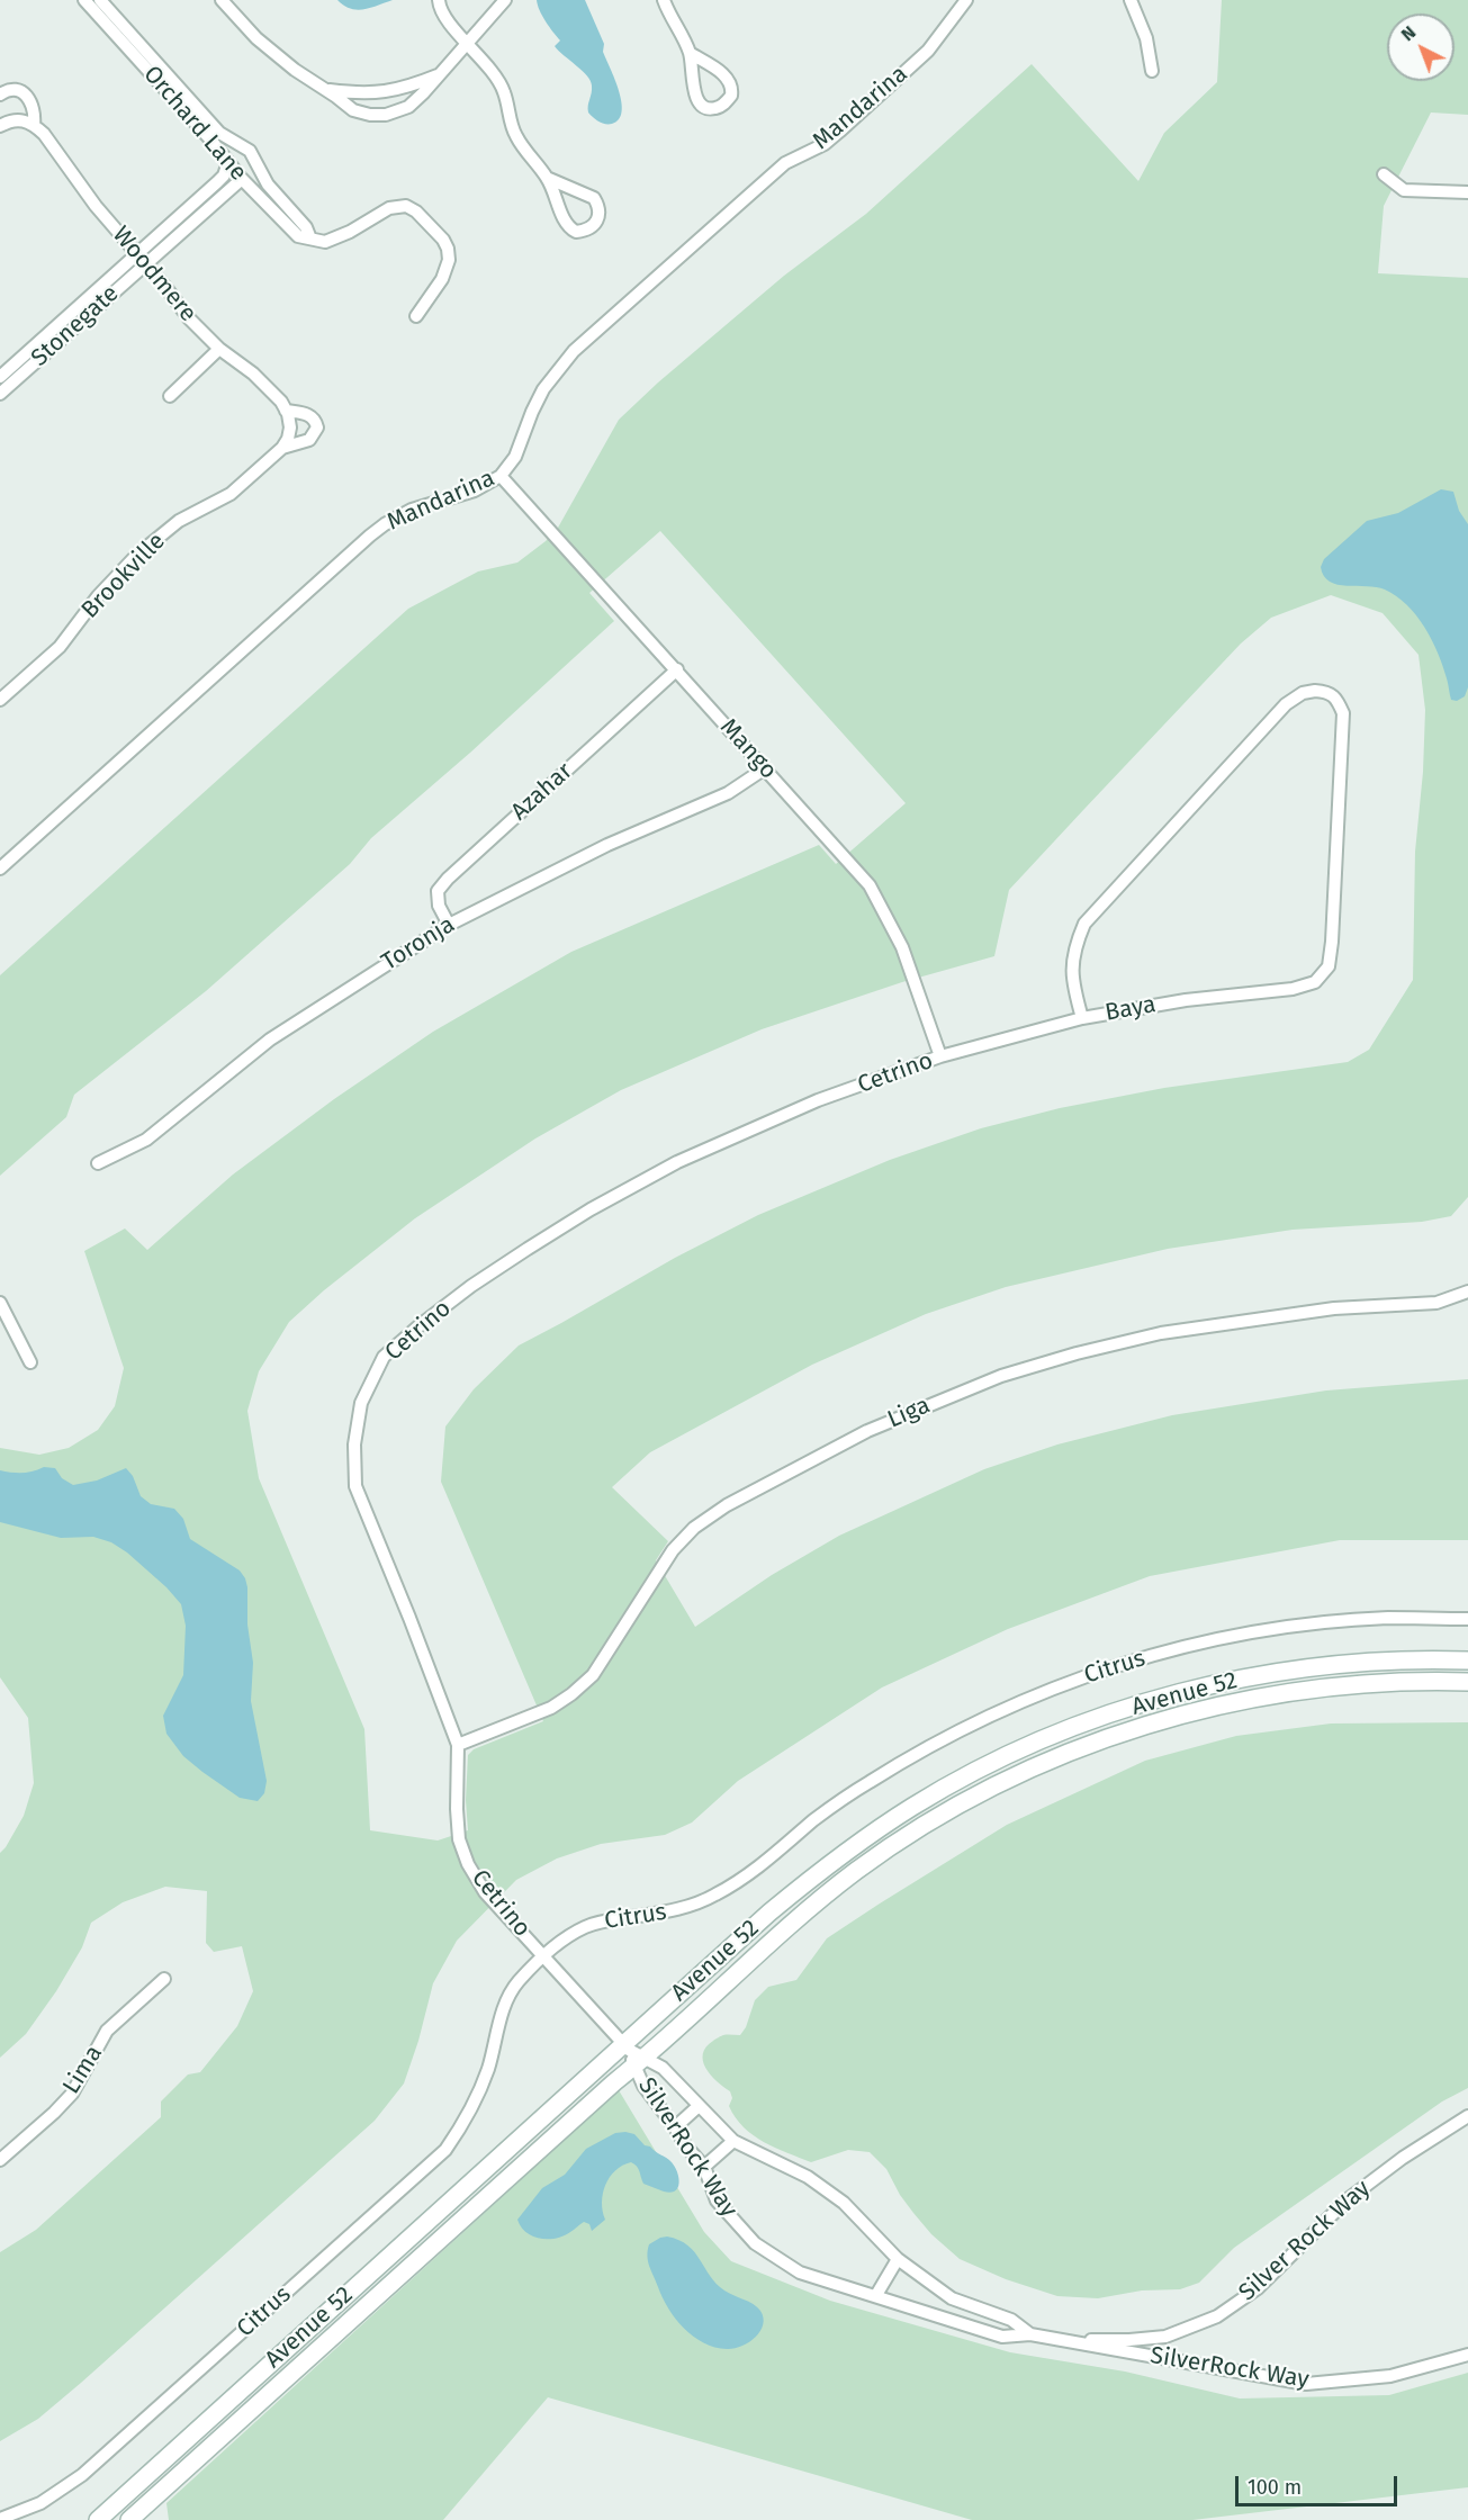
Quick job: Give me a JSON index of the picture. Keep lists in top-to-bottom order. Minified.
{"streets":{"main road":["Avenue 52"],"street":["Mandarina","Orchard Lane","Woodmere","Stonegate","Brookville","Mango","Azahar","Toronja","Baya","Cetrino","Liga","Citrus","Lima","SilverRock Way","Silver Rock Way"]},"crossings":[["Mandarina","Mango"],["Orchard Lane","Stonegate"],["Woodmere","Stonegate"],["Woodmere","Brookville"],["Mango","Azahar"],["Mango","Toronja"],["Mango","Cetrino"],["Azahar","Toronja"],["Baya","Cetrino"],["Cetrino","Liga"],["Cetrino","Citrus"],["Cetrino","Avenue 52"],["Cetrino","SilverRock Way"],["Avenue 52","SilverRock Way"],["SilverRock Way","Silver Rock Way"]],"scale_bar":"100 m","north":"top left"}
